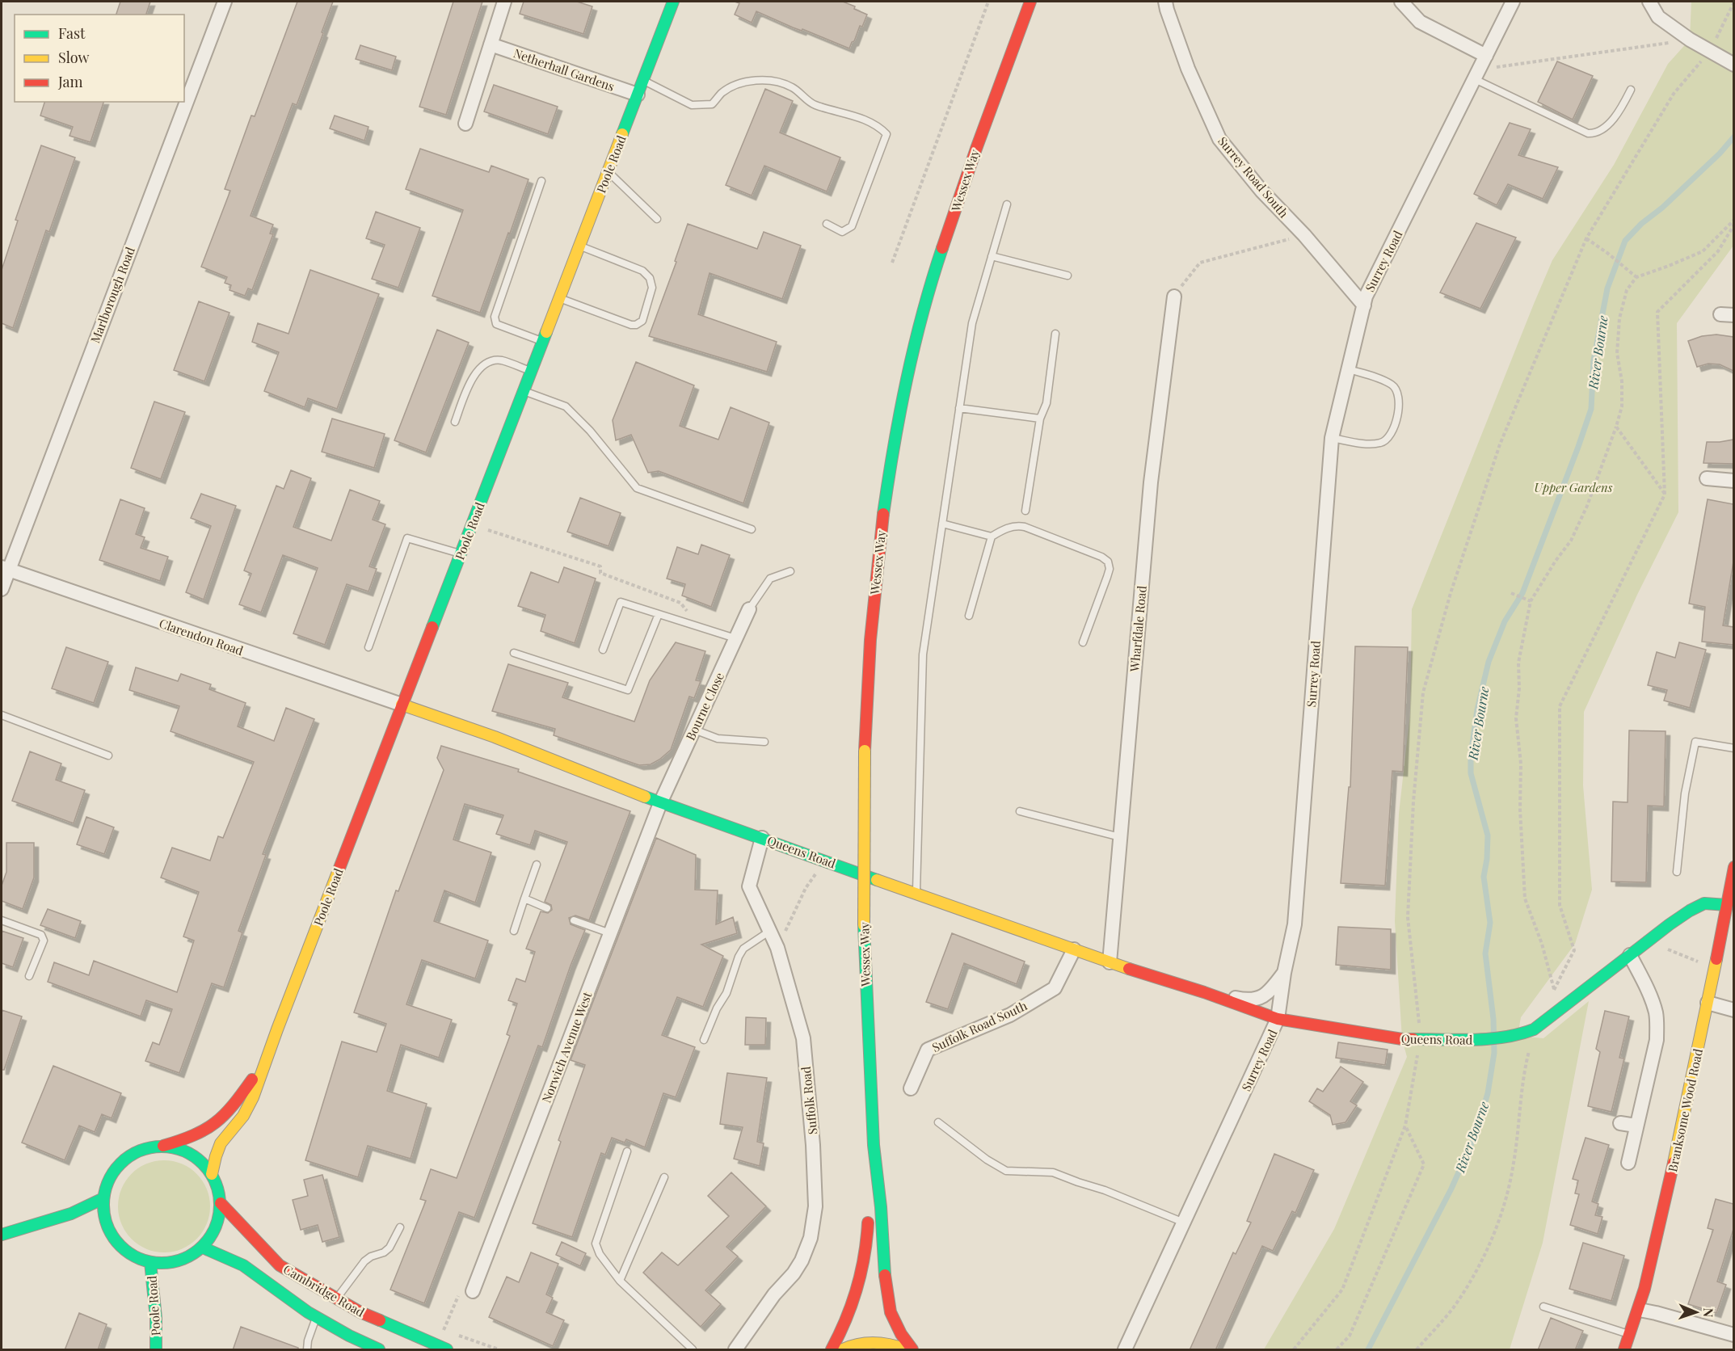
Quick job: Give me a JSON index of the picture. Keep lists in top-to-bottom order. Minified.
{"streets":{"main road":["Poole Road","Wessex Way","Queens Road","Branksome Wood Road","Cambridge Road"],"street":["Netherhall Gardens","Surrey Road South","Surrey Road","Marlborough Road","Wharfdale Road","Clarendon Road","Bourne Close","Suffolk Road South","Norwich Avenue West","Suffolk Road"]},"crossings":[["Netherhall Gardens","Poole Road"],["Poole Road","Clarendon Road"],["Poole Road","Queens Road"],["Poole Road","Cambridge Road"],["Surrey Road South","Surrey Road"],["Surrey Road","Queens Road"],["Marlborough Road","Clarendon Road"],["Wharfdale Road","Queens Road"],["Clarendon Road","Queens Road"],["Bourne Close","Queens Road"],["Bourne Close","Norwich Avenue West"],["Queens Road","Suffolk Road South"],["Queens Road","Norwich Avenue West"],["Queens Road","Suffolk Road"],["Queens Road","Branksome Wood Road"]],"water":["River Bourne"],"parks":["Upper Gardens"],"legend":["Fast","Slow","Jam"],"north":"right"}
